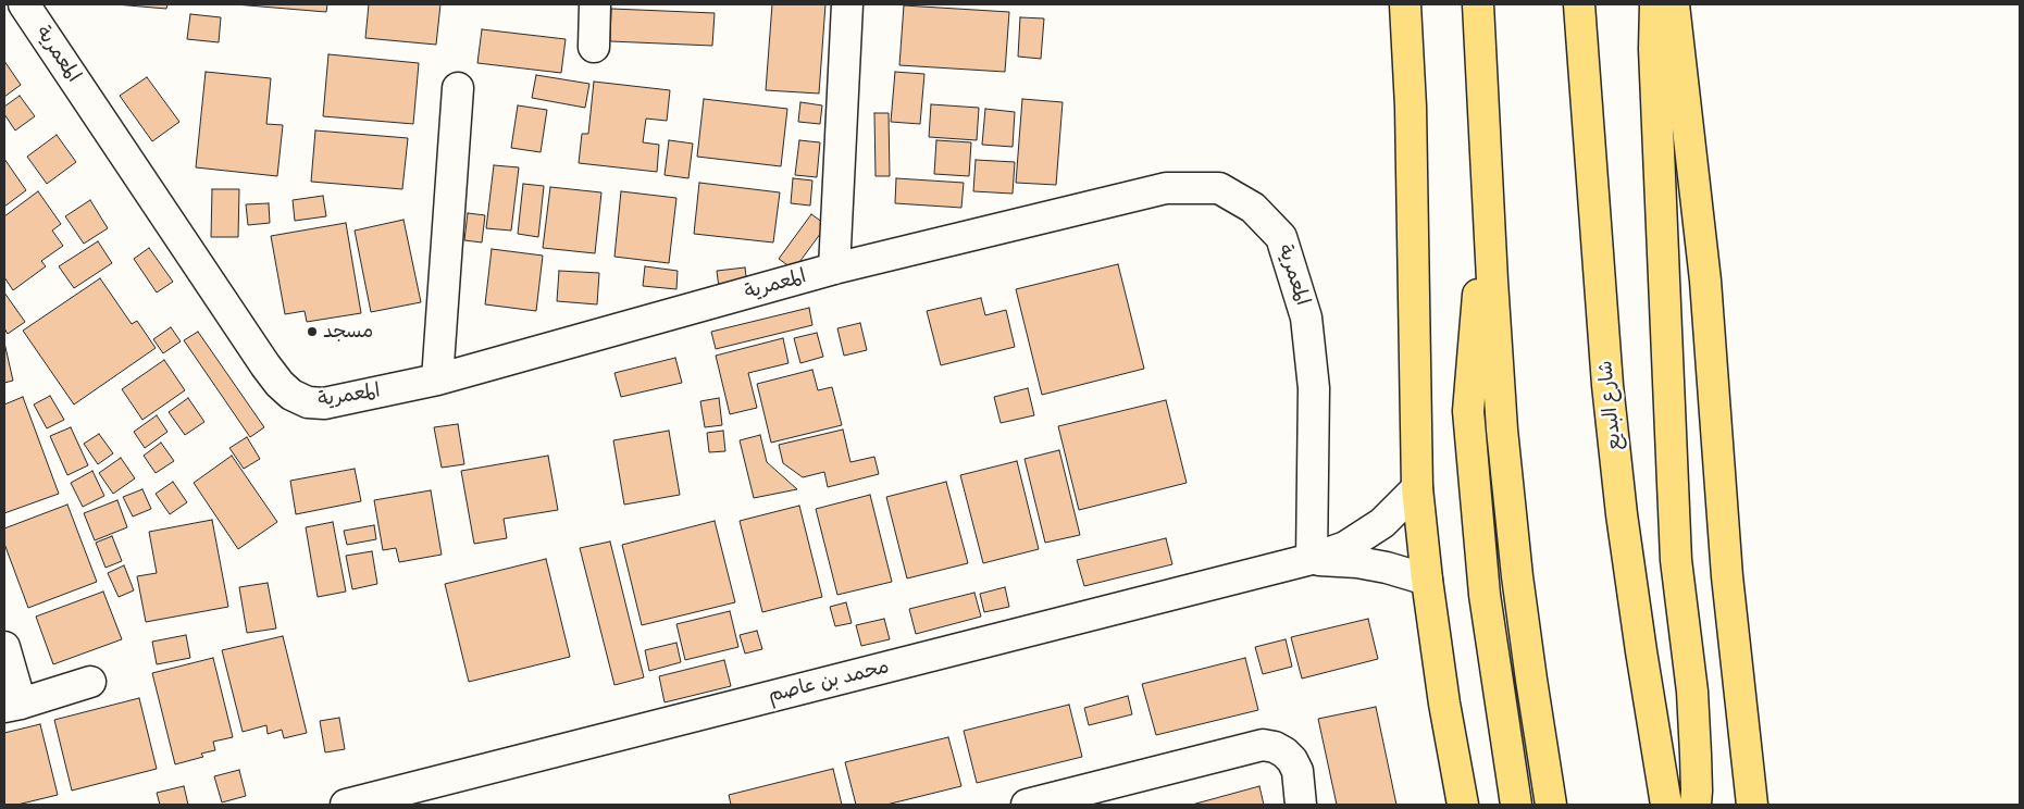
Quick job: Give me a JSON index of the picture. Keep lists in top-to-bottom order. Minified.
{"streets":{"main road":["شارع البديع"],"street":["المعمرية","محمد بن عاصم"]},"crossings":[["المعمرية","محمد بن عاصم"]],"places":["مسجد"]}
